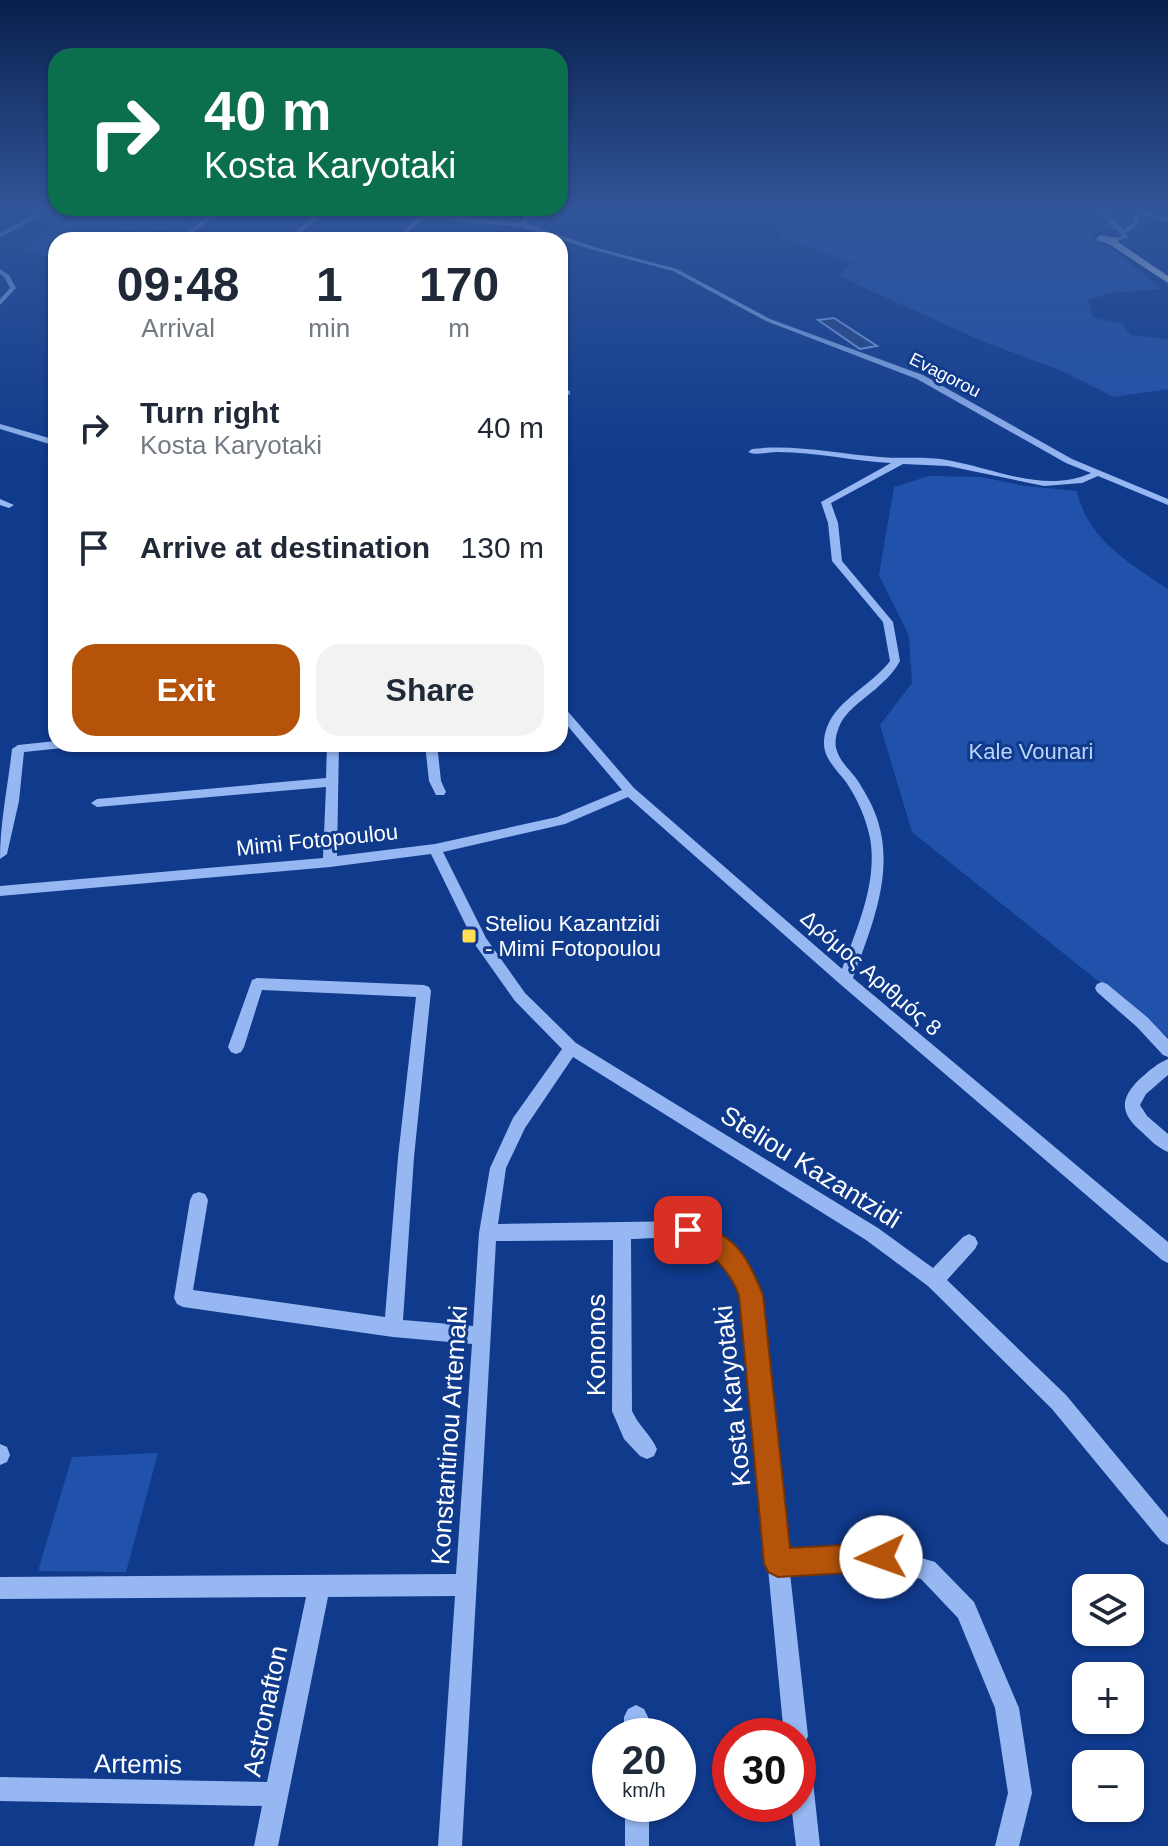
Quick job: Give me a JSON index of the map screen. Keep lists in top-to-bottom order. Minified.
{"streets":{"street":["Evagorou","Mimi Fotopoulou","Δρόμος Αριθμός 8","Steliou Kazantzidi","Kononos","Kosta Karyotaki","Konstantinou Artemaki","Astronafton","Artemis"]},"crossings":[["Mimi Fotopoulou","Δρόμος Αριθμός 8"],["Mimi Fotopoulou","Steliou Kazantzidi"],["Steliou Kazantzidi","Konstantinou Artemaki"],["Kononos","Kosta Karyotaki"],["Kosta Karyotaki","Konstantinou Artemaki"],["Astronafton","Artemis"]],"parks":["Kale Vounari"],"places":{"transit":["Steliou Kazantzidi - Mimi Fotopoulou"]},"page":{"turn":["40 m","Kosta Karyotaki"],"eta":["09:48","Arrival","1","min","170","m"],"list":[{"name":"Turn right","note":"Kosta Karyotaki","value":"40 m"},{"name":"Arrive at destination","value":"130 m"}],"buttons":["Exit","Share"],"map_buttons":["+","−"],"speed":"20 km/h","limit":"30"}}
